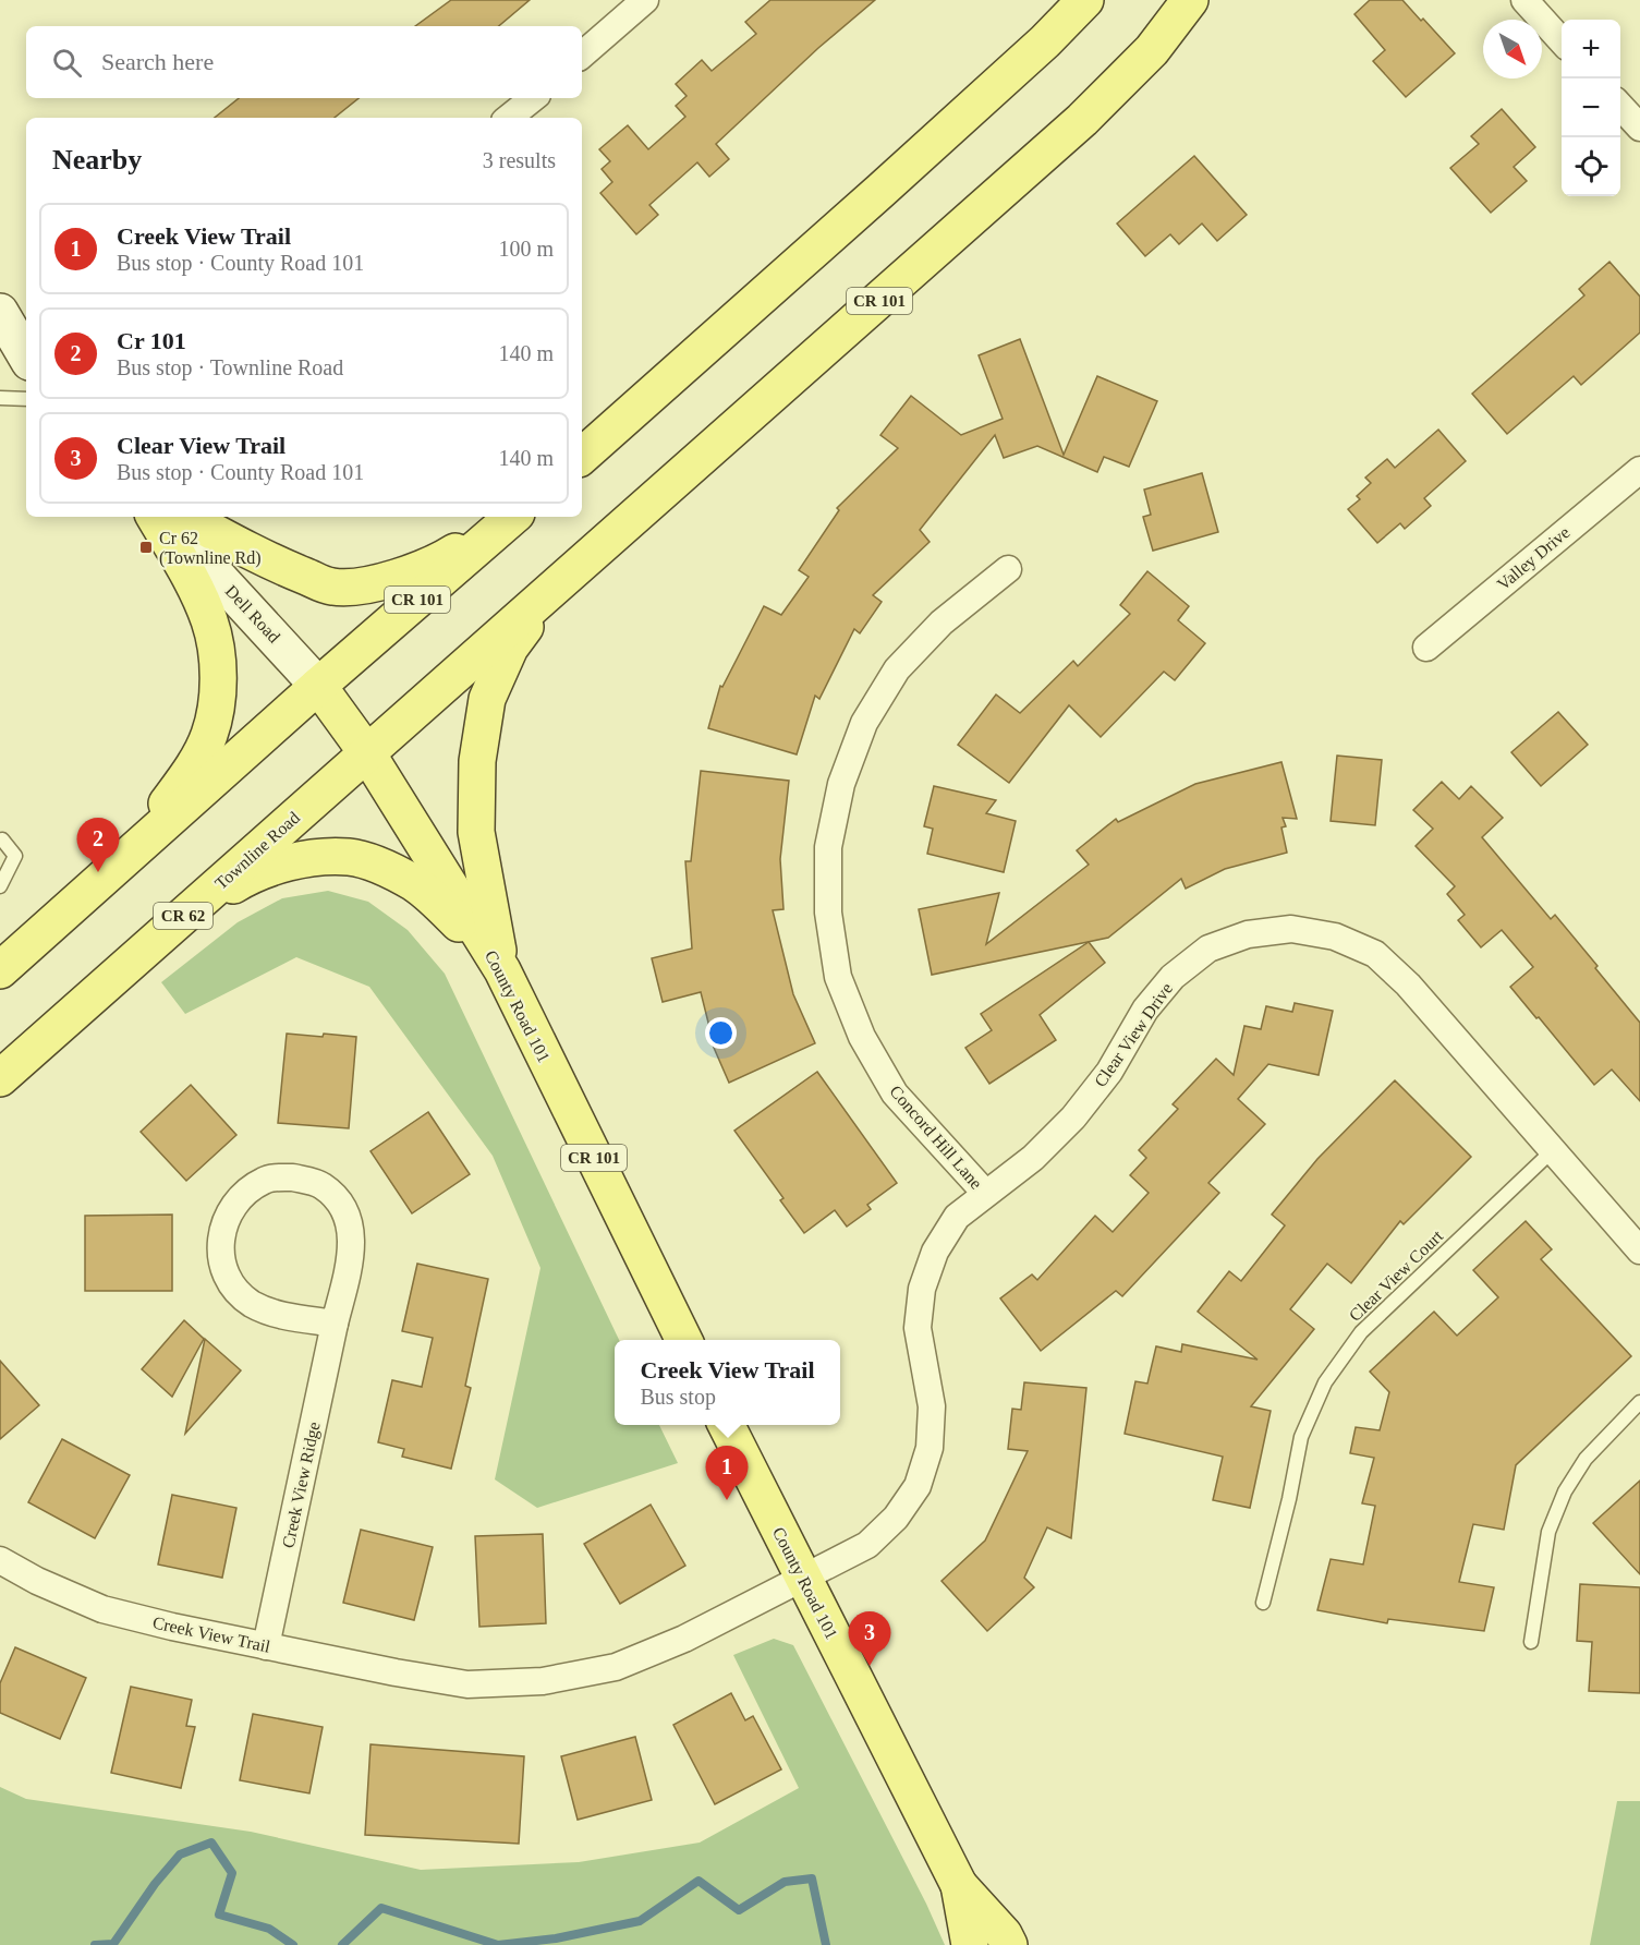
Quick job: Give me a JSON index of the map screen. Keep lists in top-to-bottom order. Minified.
{"streets":{"main road":["CR 101","Townline Road","CR 62","County Road 101"],"street":["Valley Drive","Dell Road","Clear View Drive","Concord Hill Lane","Creek View Ridge","Creek View Trail"],"lane":["Clear View Court"]},"crossings":[["CR 101","Dell Road"],["CR 101","Townline Road"],["CR 101","County Road 101"],["Dell Road","County Road 101"],["Townline Road","County Road 101"],["County Road 101","Clear View Drive"],["County Road 101","Creek View Trail"],["Clear View Drive","Concord Hill Lane"],["Clear View Drive","Clear View Court"],["Clear View Drive","Creek View Trail"],["Creek View Ridge","Creek View Trail"]],"places":{"transit":["Cr 62 (Townline Rd)"]},"north":"bottom right","page":{"map_buttons":["+","−"],"search":"Search here","heading":["Nearby","3 results"],"list":[{"mark":"1","name":"Creek View Trail","note":"Bus stop · County Road 101","value":"100 m"},{"mark":"2","name":"Cr 101","note":"Bus stop · Townline Road","value":"140 m"},{"mark":"3","name":"Clear View Trail","note":"Bus stop · County Road 101","value":"140 m"}],"pins":["2","1","3"],"popup":["Creek View Trail","Bus stop"]}}
